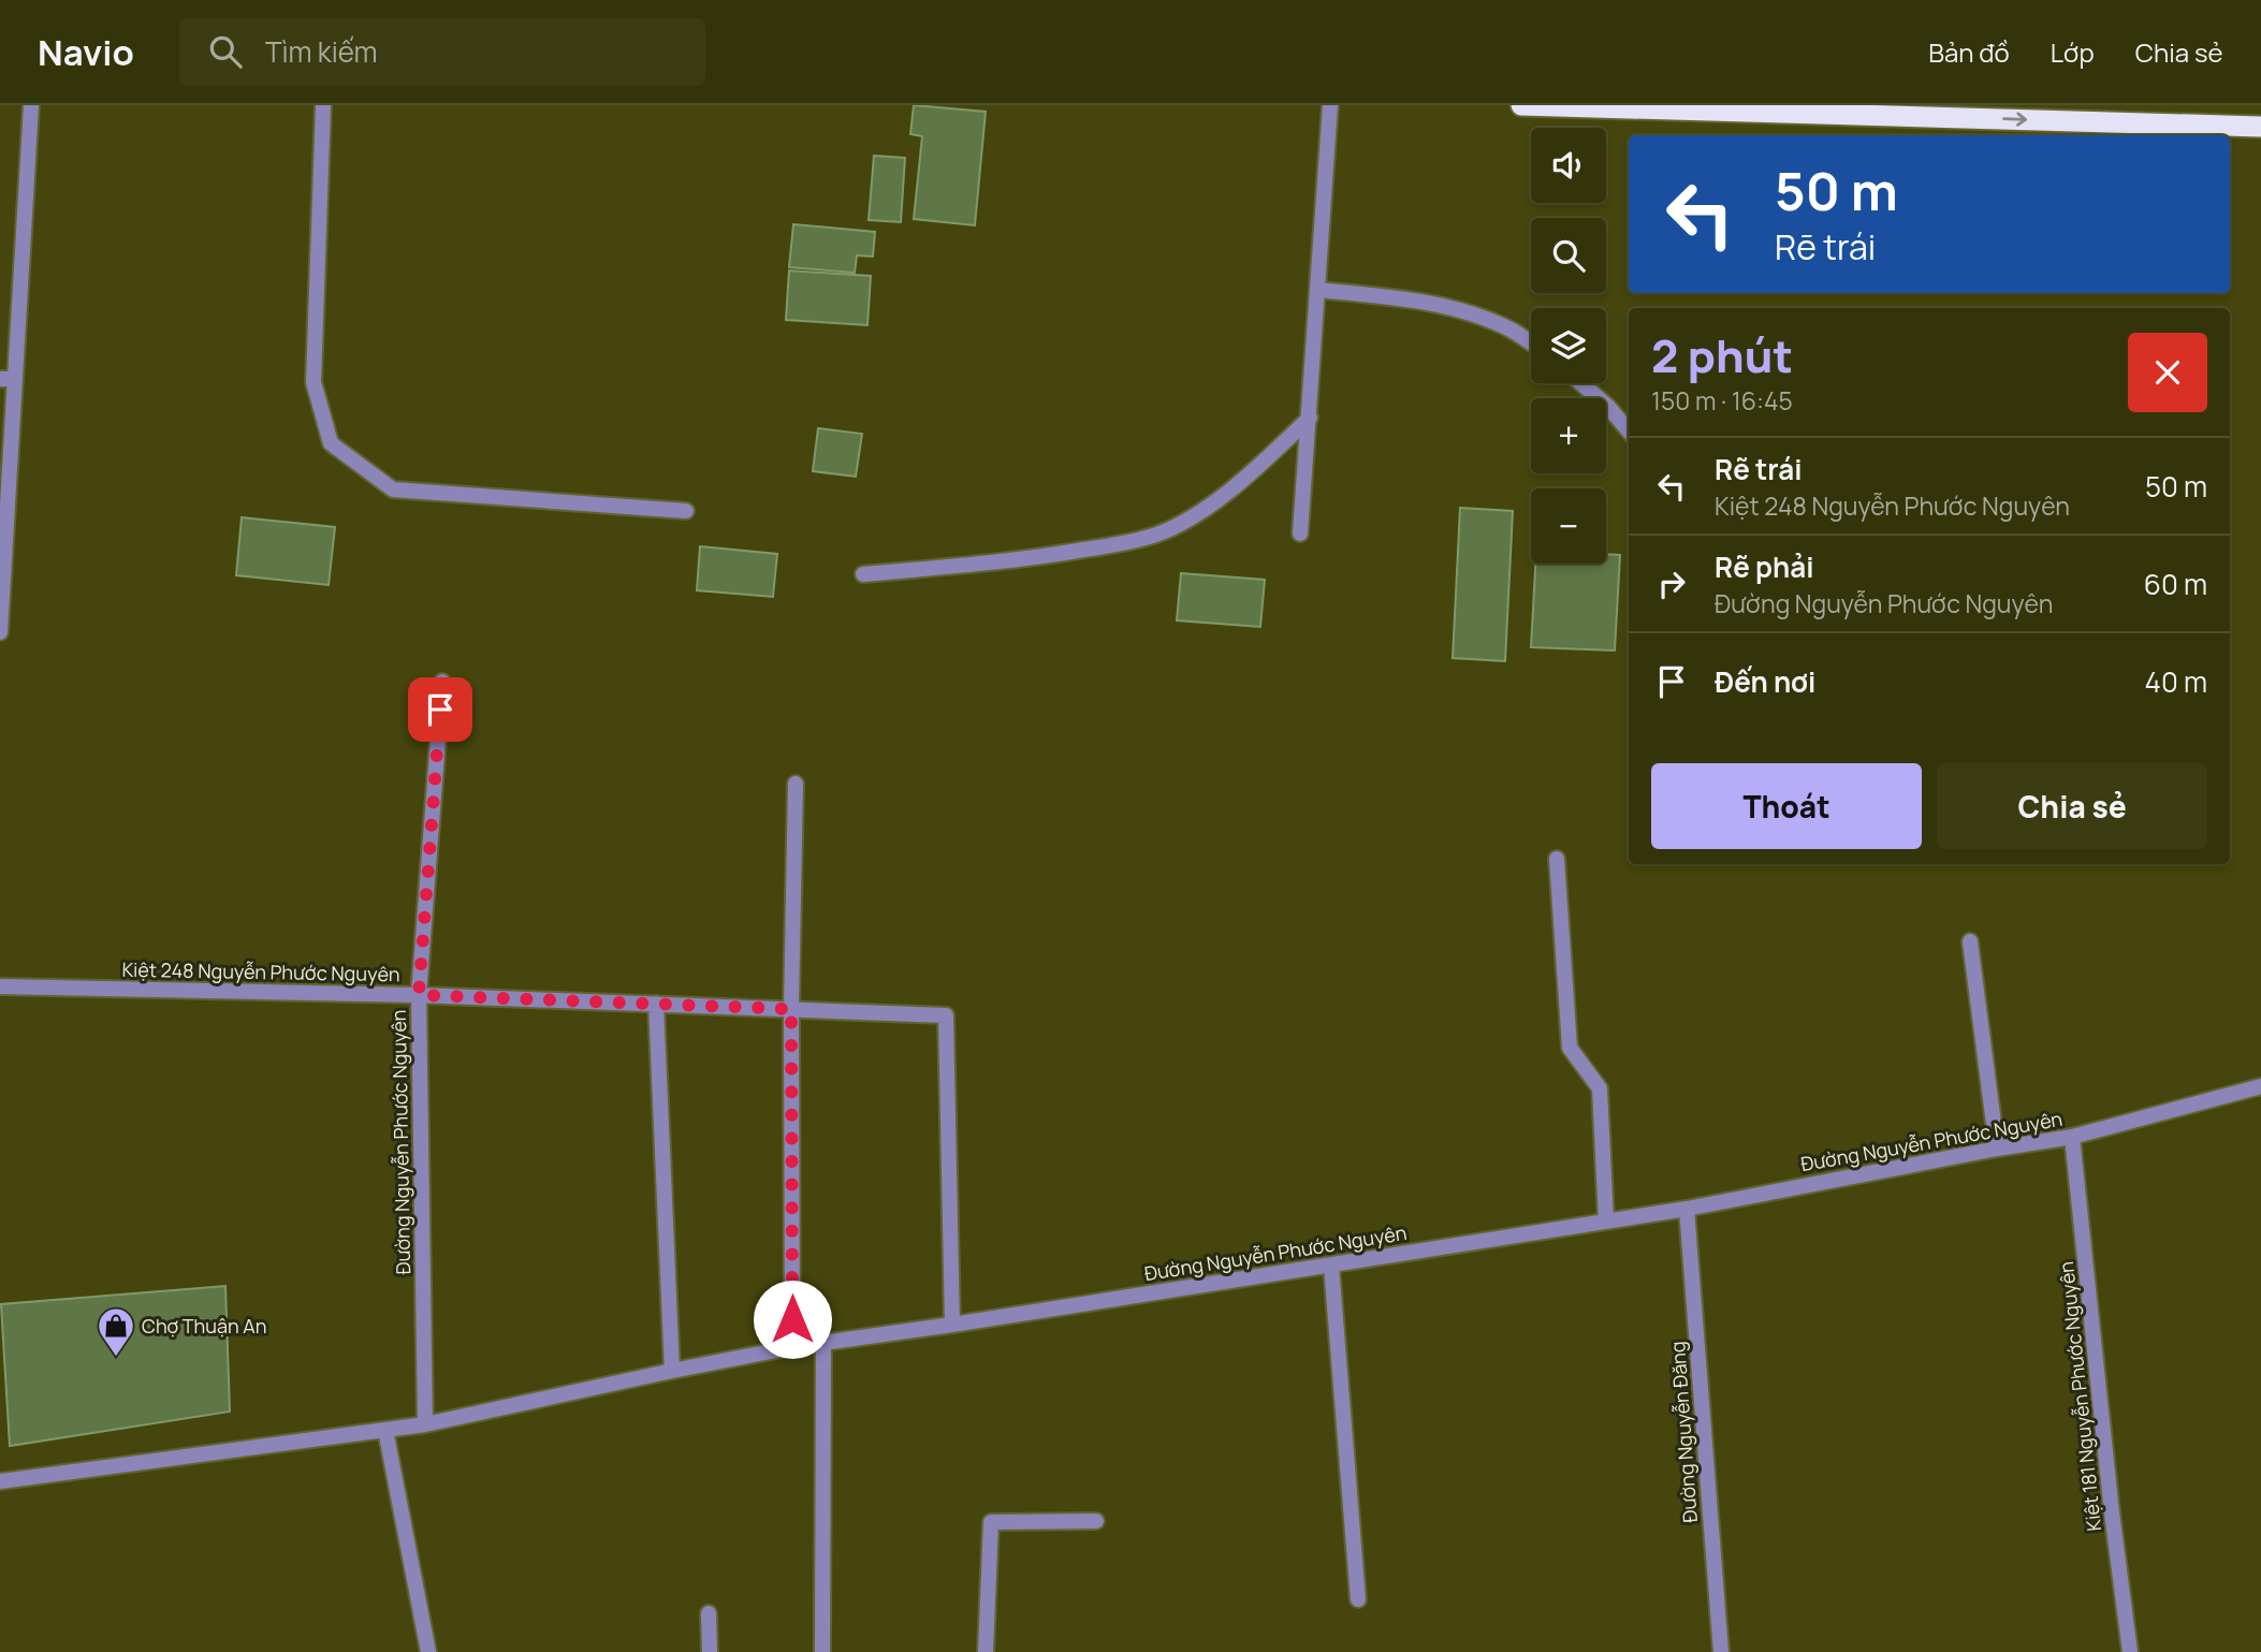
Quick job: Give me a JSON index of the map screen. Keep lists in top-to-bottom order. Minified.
{"streets":{"street":["Kiệt 248 Nguyễn Phước Nguyên","Đường Nguyễn Phước Nguyên","Kiệt 181 Nguyễn Phước Nguyên","Đường Nguyễn Đăng"]},"crossings":[["Kiệt 248 Nguyễn Phước Nguyên","Đường Nguyễn Phước Nguyên"],["Đường Nguyễn Phước Nguyên","Kiệt 181 Nguyễn Phước Nguyên"],["Đường Nguyễn Phước Nguyên","Đường Nguyễn Đăng"]],"places":{"shop":["Chợ Thuận An"]},"page":{"header":"Navio","search":"Tìm kiếm","nav":["Bản đồ","Lớp","Chia sẻ"],"map_buttons":["+","−"],"turn":["50 m","Rẽ trái"],"heading":["2 phút","150 m · 16:45"],"list":[{"name":"Rẽ trái","note":"Kiệt 248 Nguyễn Phước Nguyên","value":"50 m"},{"name":"Rẽ phải","note":"Đường Nguyễn Phước Nguyên","value":"60 m"},{"name":"Đến nơi","value":"40 m"}],"buttons":["Thoát","Chia sẻ"]}}
